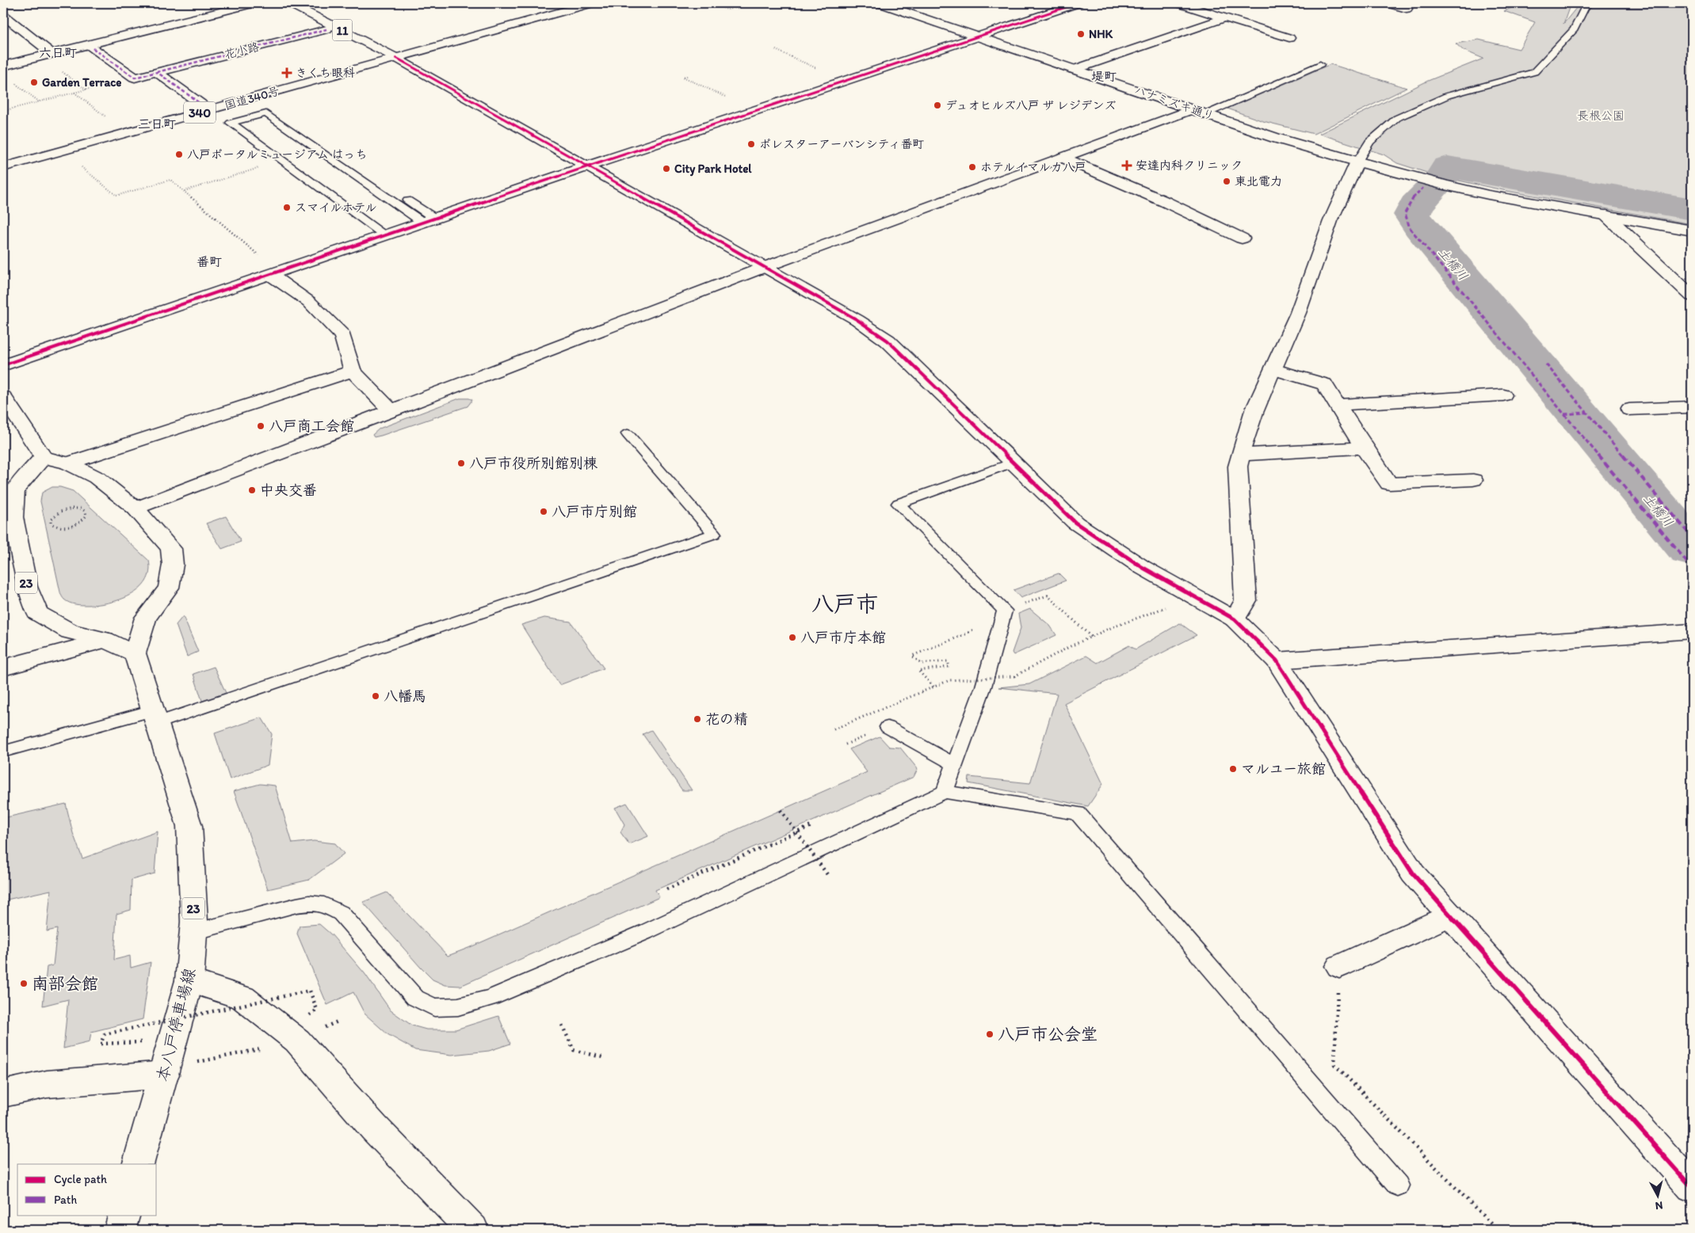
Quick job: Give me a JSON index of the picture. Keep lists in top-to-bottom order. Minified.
{"streets":{"main road":["11","花小路","国道340号","ハナミズキ通り","340","23","本八戸停車場線"]},"crossings":[["11","国道340号"],["23","本八戸停車場線"]],"districts":["六日町","堤町","三日町","番町","八戸市"],"water":["土橋川"],"parks":["長根公園"],"places":{"other":["NHK","Garden Terrace","デュオヒルズ八戸 ザ レジデンズ","ポレスターアーバンシティ番町","八戸ポータルミュージアム はっち","ホテルイマルカ八戸","City Park Hotel","東北電力","スマイルホテル","八戸商工会館","八戸市役所別館別棟","中央交番","八戸市庁別館","八戸市庁本館","八幡馬","花の精","マルユー旅館","南部会館","八戸市公会堂"],"health":["きくち眼科","安達内科クリニック"]},"legend":["Cycle path","Path"],"north":"bottom"}
